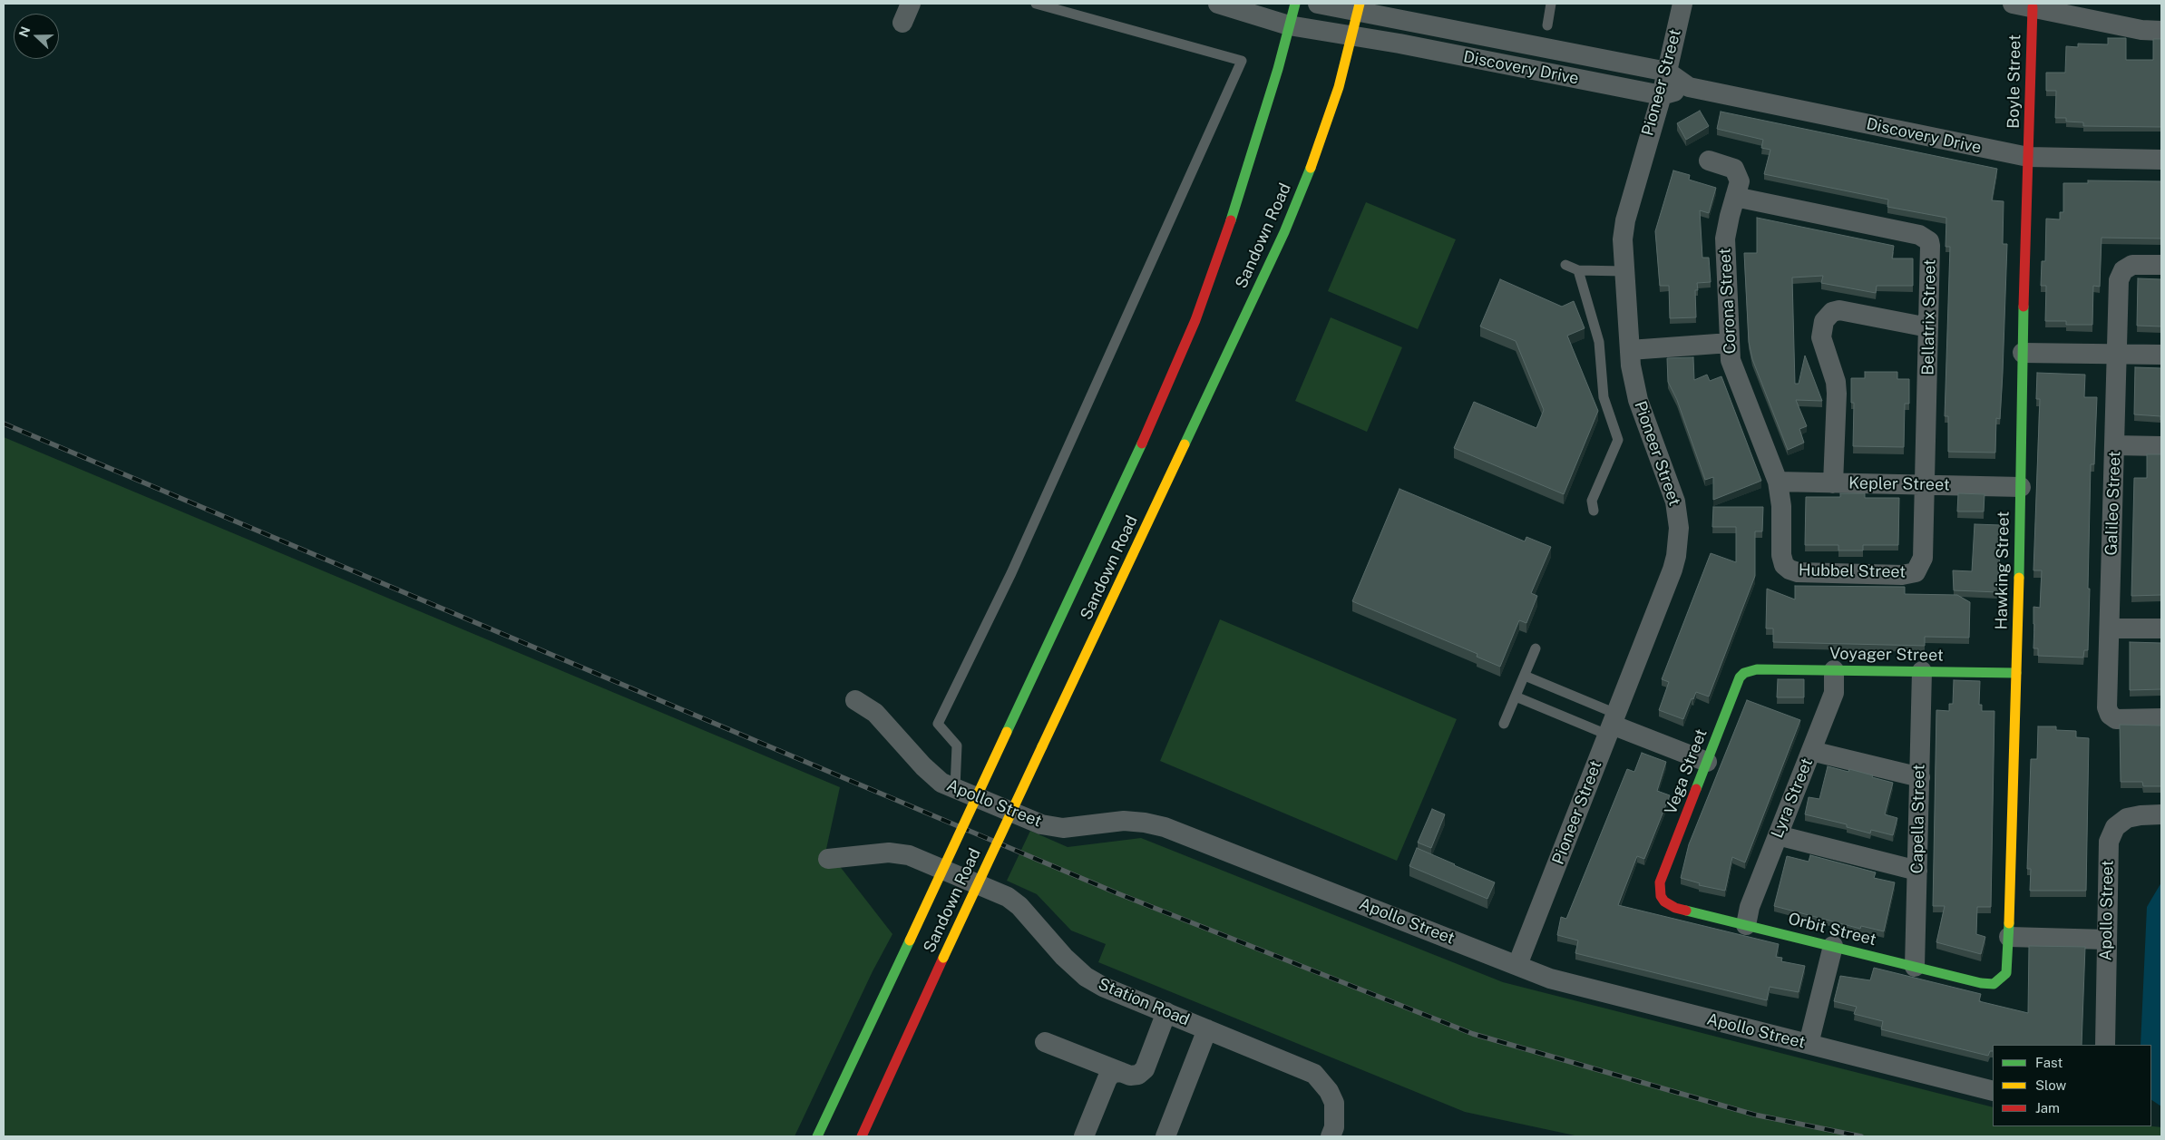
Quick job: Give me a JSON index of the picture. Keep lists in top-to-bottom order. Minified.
{"streets":{"main road":["Boyle Street","Sandown Road","Hawking Street","Voyager Street","Vega Street","Orbit Street"],"street":["Discovery Drive","Pioneer Street","Corona Street","Bellatrix Street","Kepler Street","Galileo Street","Hubbel Street","Lyra Street","Apollo Street","Capella Street","Station Road"]},"crossings":[["Discovery Drive","Boyle Street"],["Discovery Drive","Pioneer Street"],["Discovery Drive","Sandown Road"],["Discovery Drive","Hawking Street"],["Boyle Street","Hawking Street"],["Pioneer Street","Apollo Street"],["Corona Street","Bellatrix Street"],["Corona Street","Kepler Street"],["Corona Street","Hubbel Street"],["Bellatrix Street","Kepler Street"],["Bellatrix Street","Hubbel Street"],["Kepler Street","Hawking Street"],["Kepler Street","Hubbel Street"],["Hawking Street","Voyager Street"],["Hawking Street","Orbit Street"],["Voyager Street","Vega Street"],["Voyager Street","Lyra Street"],["Voyager Street","Capella Street"],["Vega Street","Orbit Street"],["Lyra Street","Orbit Street"],["Capella Street","Orbit Street"]],"legend":["Fast","Slow","Jam"],"north":"left"}
